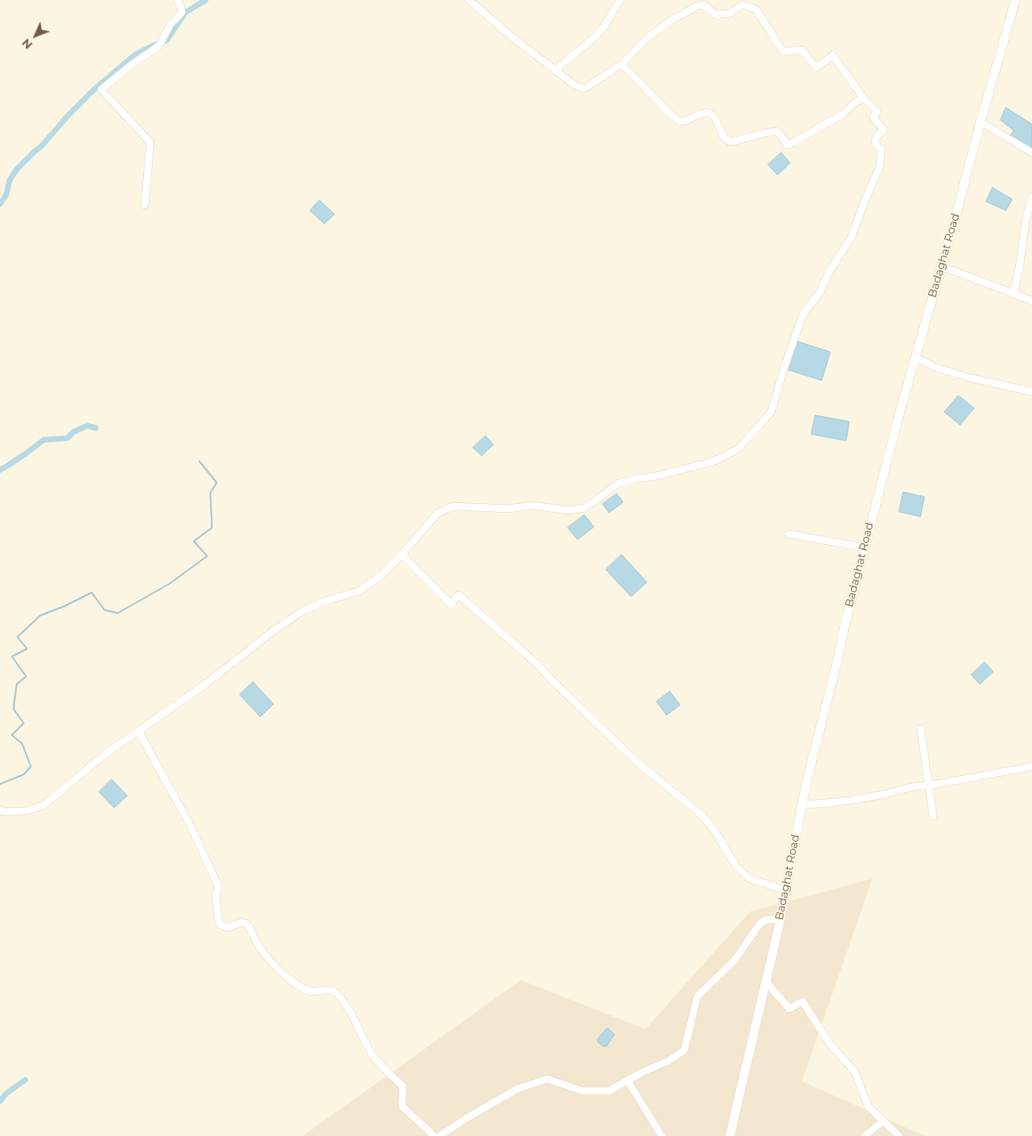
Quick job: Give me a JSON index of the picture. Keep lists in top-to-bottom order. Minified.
{"streets":{"main road":["Badaghat Road"]},"north":"bottom left"}
